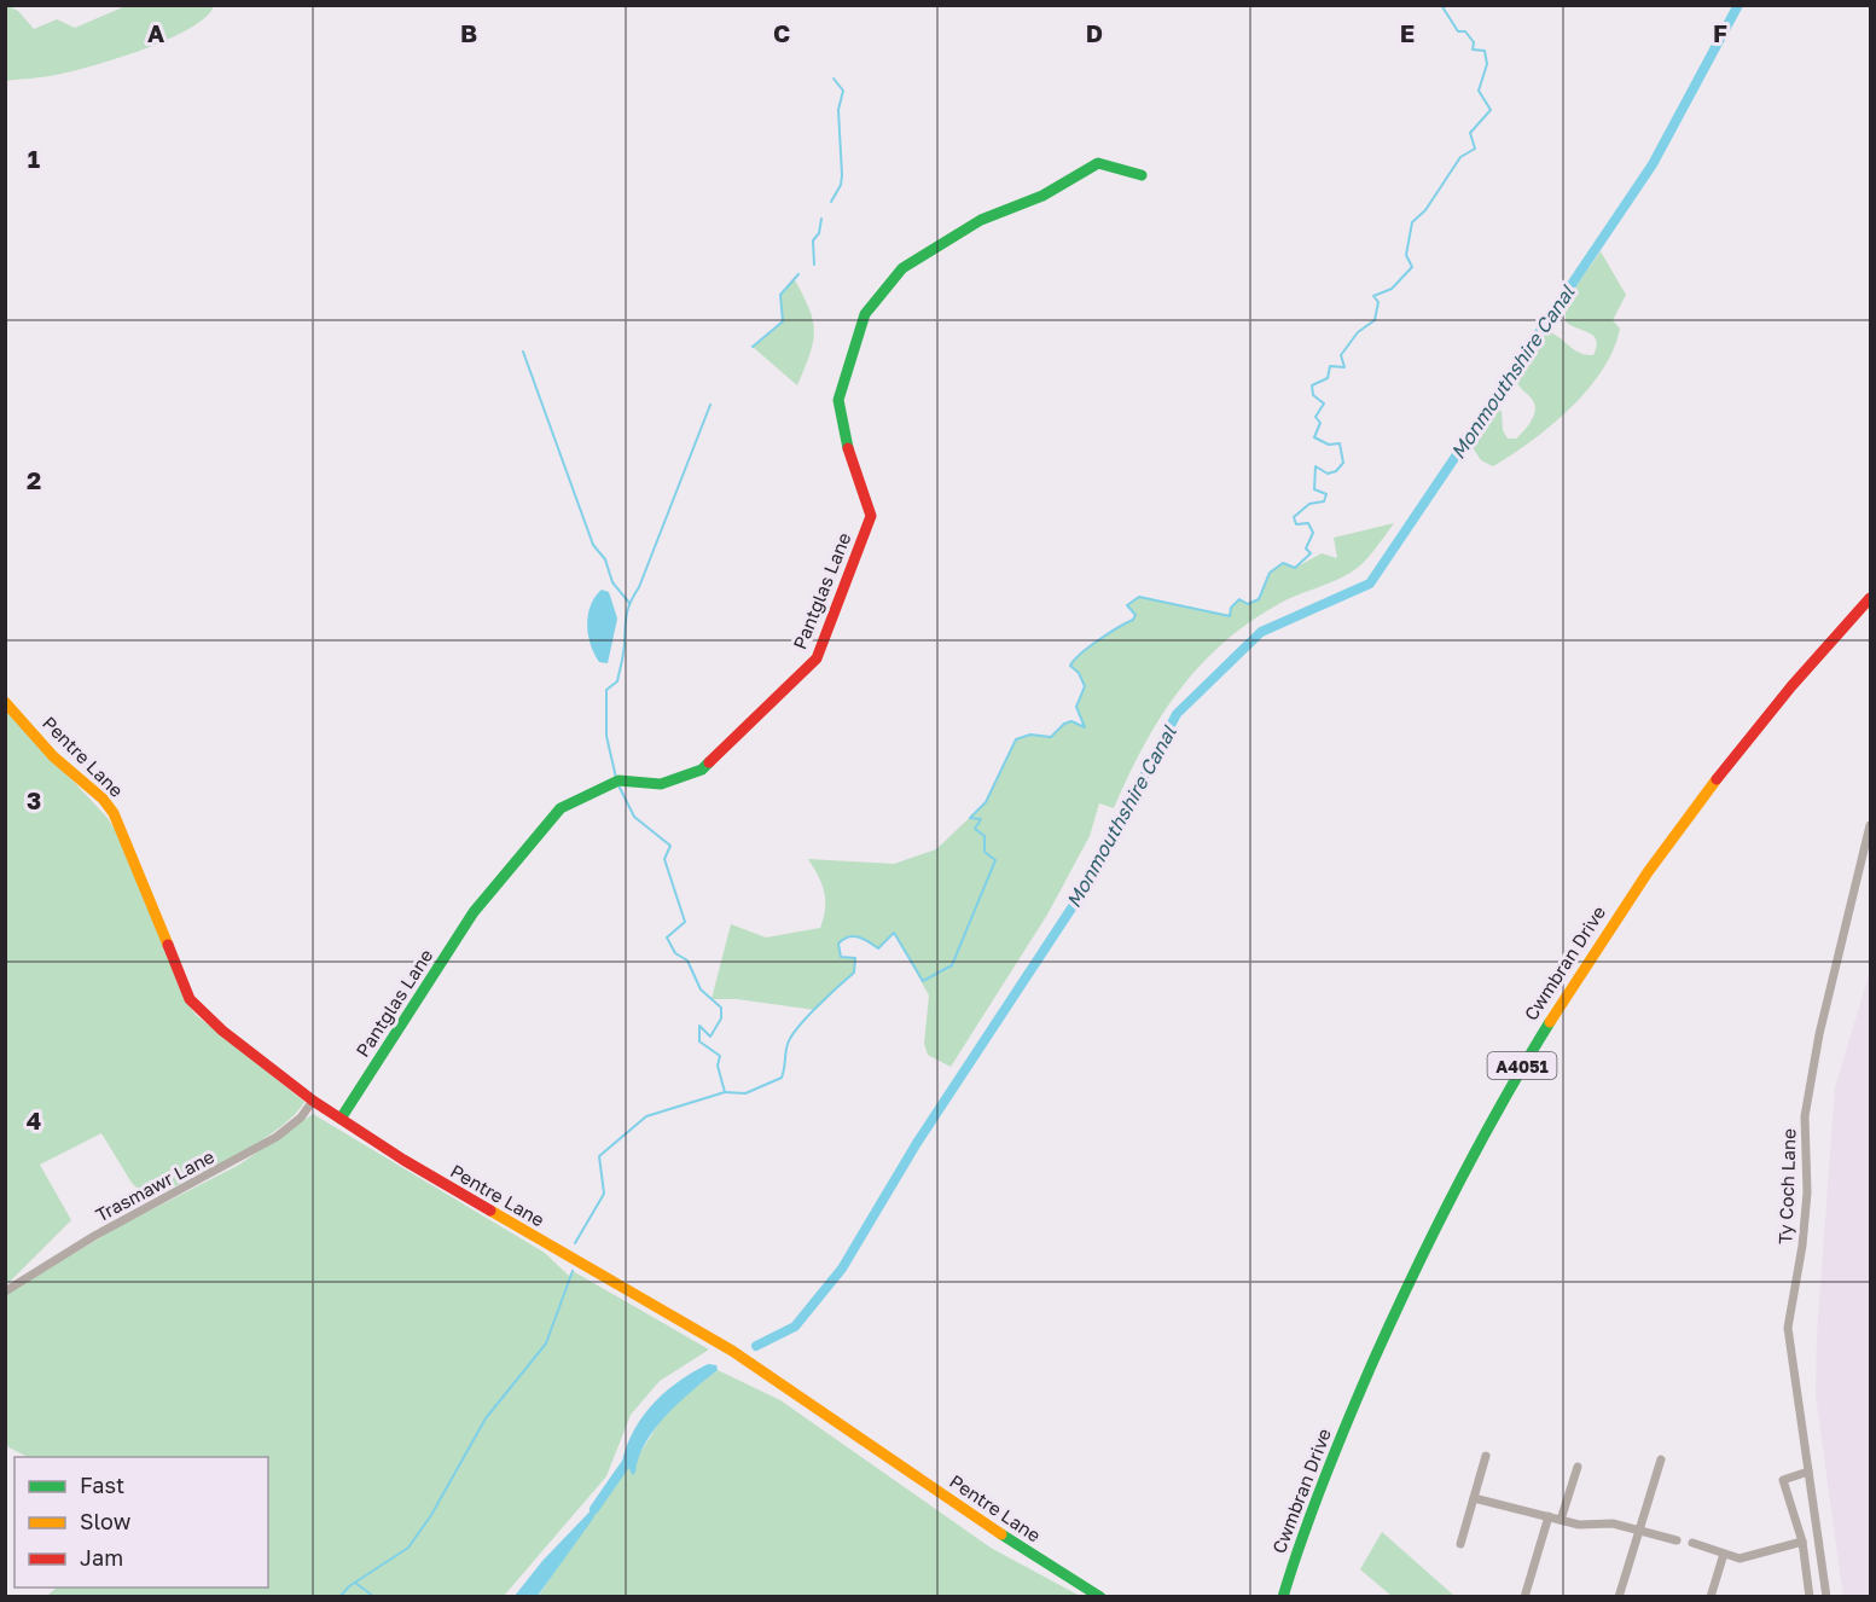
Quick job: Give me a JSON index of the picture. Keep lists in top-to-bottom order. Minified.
{"streets":{"street":["Pantglas Lane","Pentre Lane","Cwmbran Drive","A4051","Trasmawr Lane","Ty Coch Lane"]},"crossings":[["Pantglas Lane","Pentre Lane"],["Pentre Lane","Trasmawr Lane"]],"water":["Monmouthshire Canal"],"legend":["Fast","Slow","Jam"],"grid":{"columns":["A","B","C","D","E","F"],"rows":["1","2","3","4"]}}
